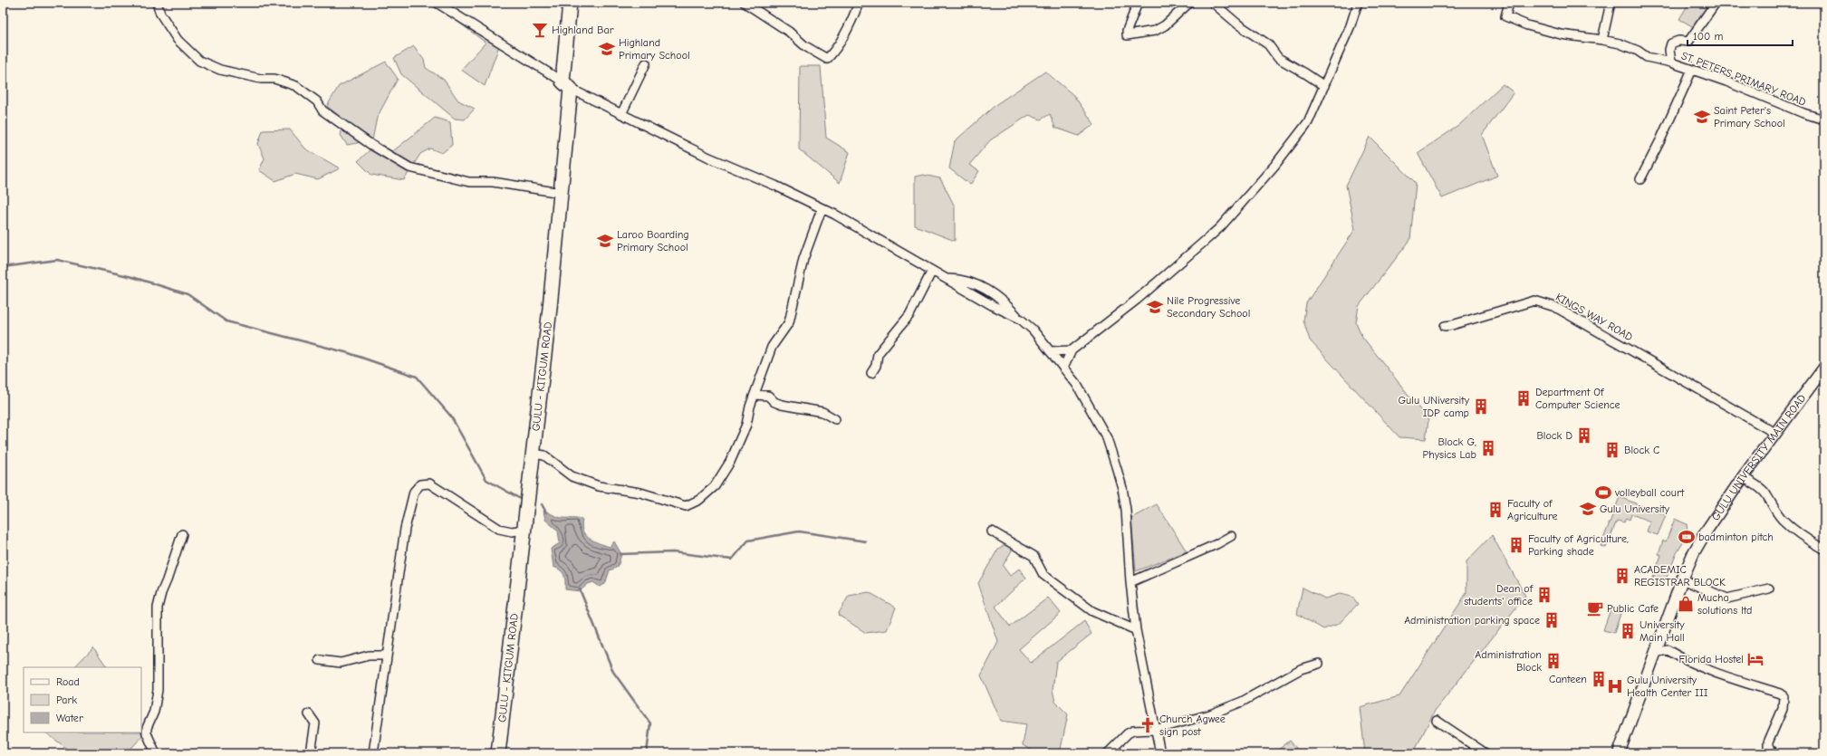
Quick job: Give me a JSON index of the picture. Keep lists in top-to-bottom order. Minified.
{"streets":{"main road":["GULU - KITGUM ROAD"],"street":["ST. PETERS PRIMARY ROAD","KINGS WAY ROAD","GULU UNIVERSITY MAIN ROAD"]},"crossings":[["KINGS WAY ROAD","GULU UNIVERSITY MAIN ROAD"]],"places":{"bar":["Highland Bar"],"school or university":["Highland Primary School","Saint Peter's Primary School","Laroo Boarding Primary School","Nile Progressive Secondary School","Gulu University"],"building":["Department Of Computer Science","Gulu UNiversity IDP camp","Block D","Block G, Physics Lab","Block C","Faculty of Agriculture","Faculty of Agriculture, Parking shade","ACADEMIC REGISTRAR BLOCK","Dean of students' office","Administration parking space","University Main Hall","Administration Block","Canteen"],"sports":["volleyball court","badminton pitch"],"shop":["Mucha solutions ltd"],"cafe":["Public Cafe"],"hotel":["Florida Hostel"],"hospital":["Gulu University Health Center III"],"church":["Church Agwee sign post"]},"legend":["Road","Park","Water"],"scale_bar":"100 m"}
